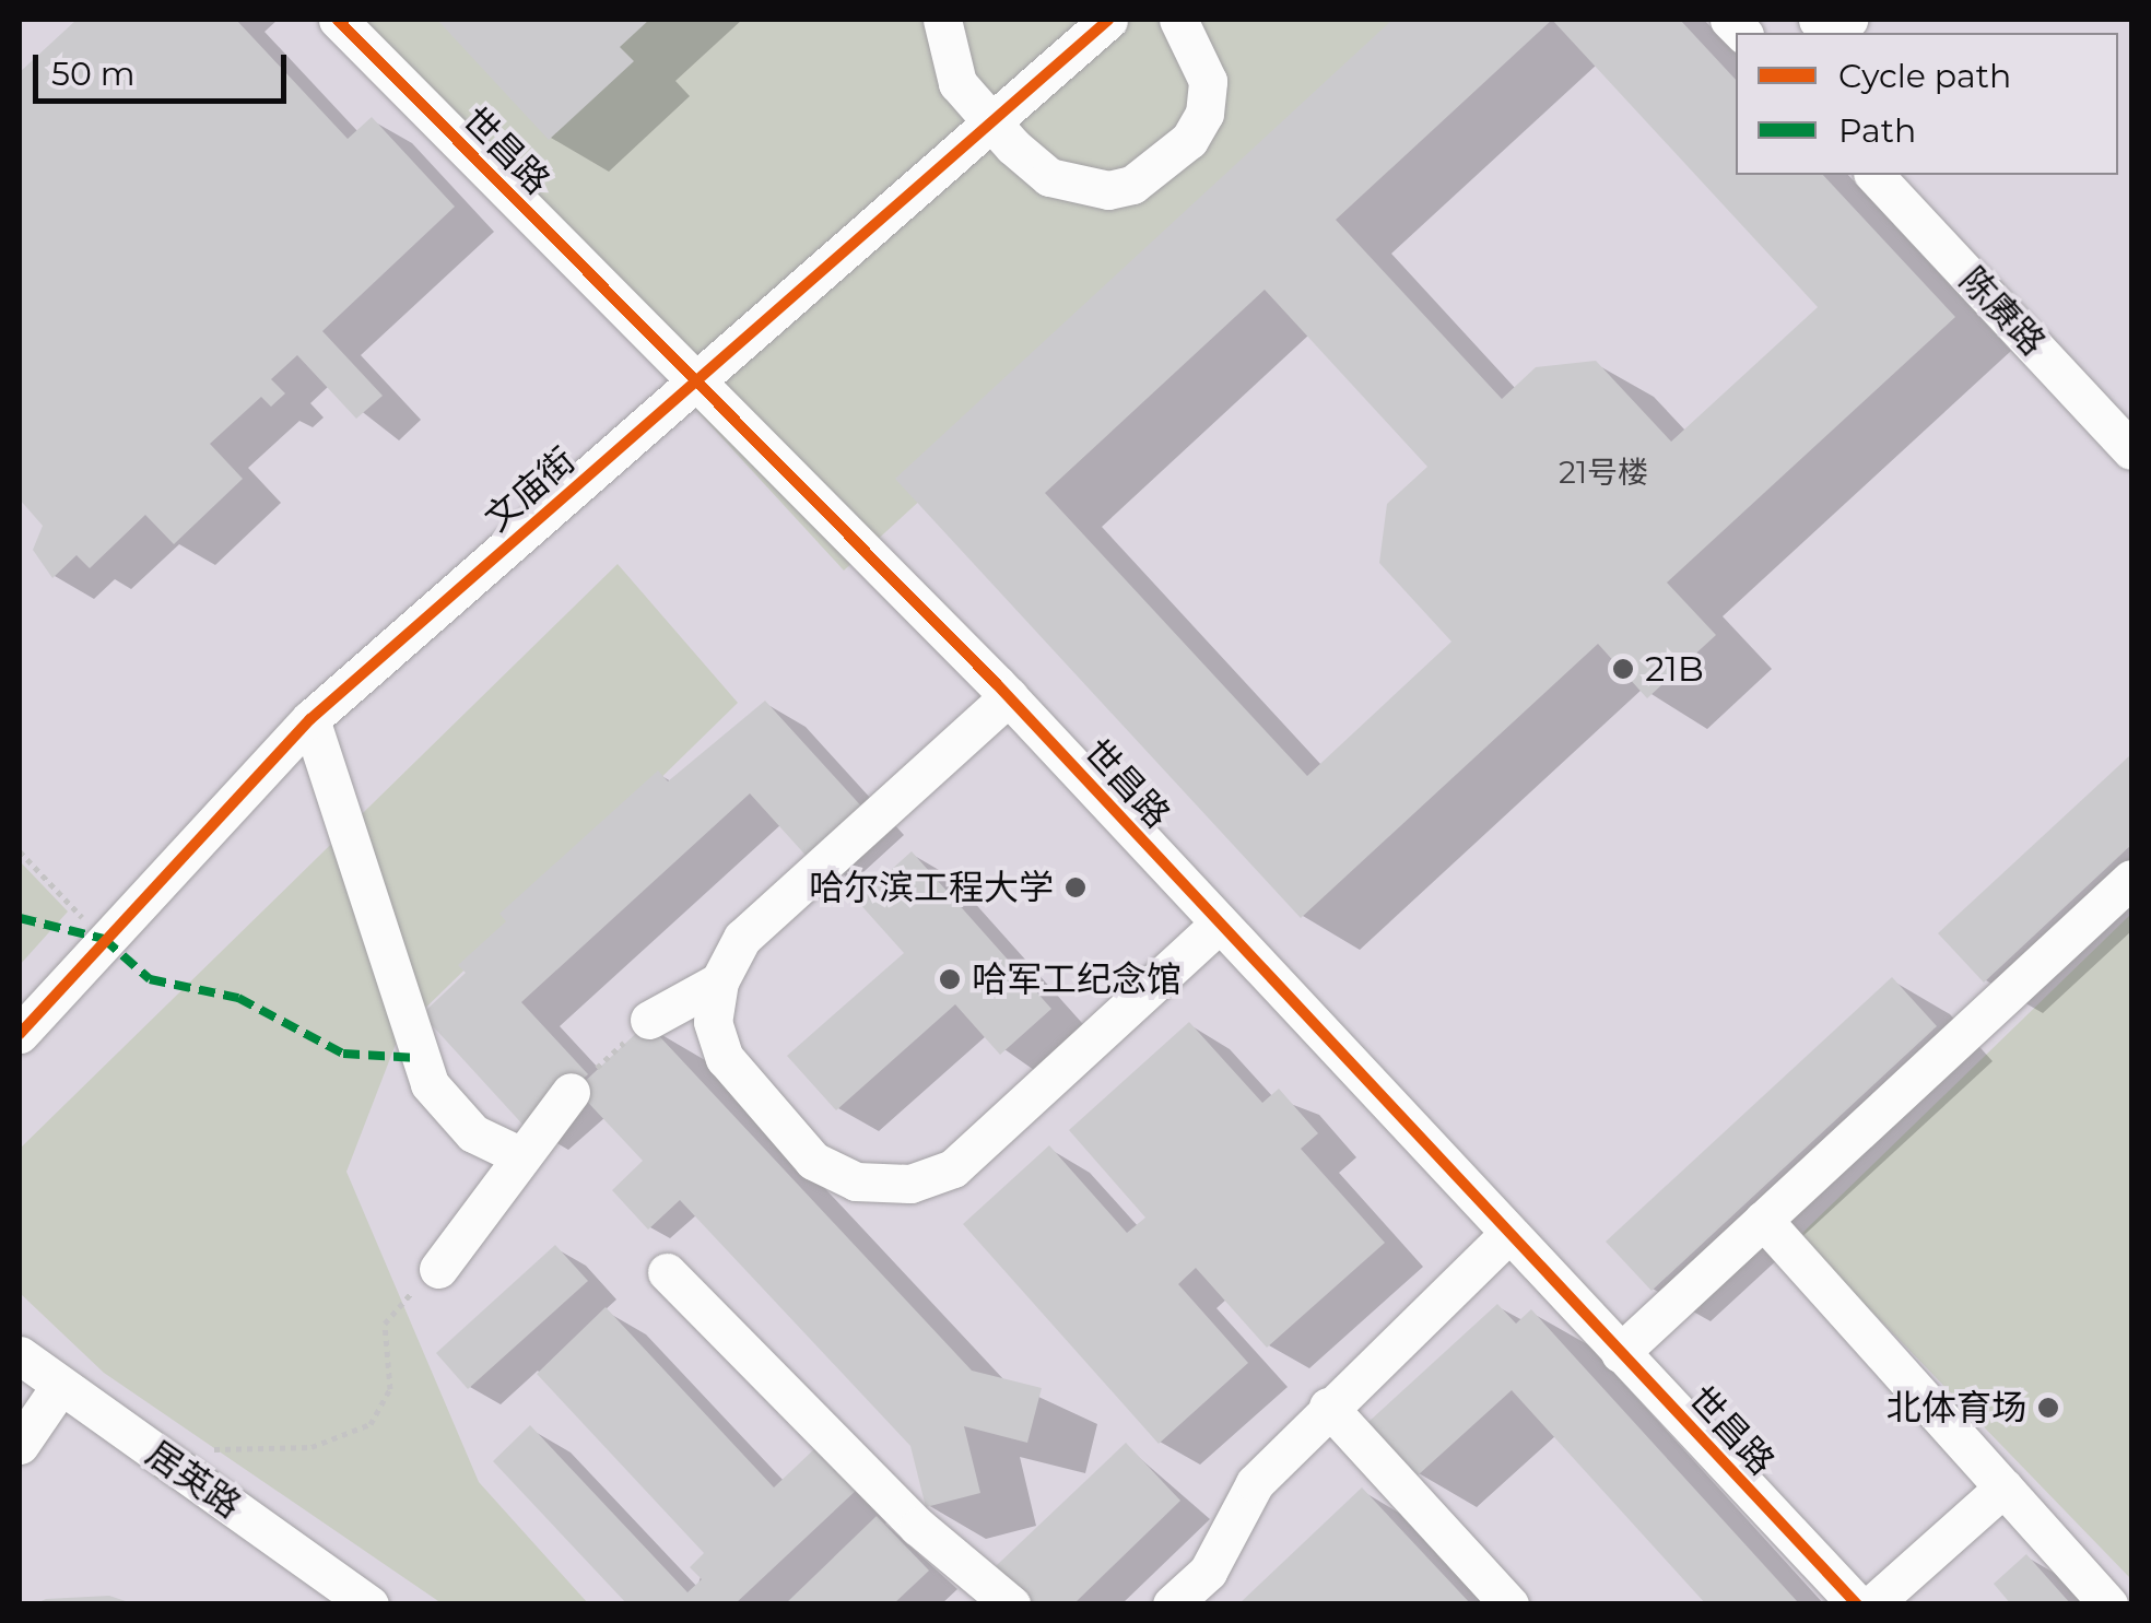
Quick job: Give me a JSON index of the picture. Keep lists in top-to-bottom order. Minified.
{"streets":{"street":["世昌路","陈赓路","文庙街","居英路"]},"crossings":[["世昌路","文庙街"]],"places":["21B","哈尔滨工程大学","哈军工纪念馆","北体育场"],"house_numbers":["21号楼"],"legend":["Cycle path","Path"],"scale_bar":"50 m"}
